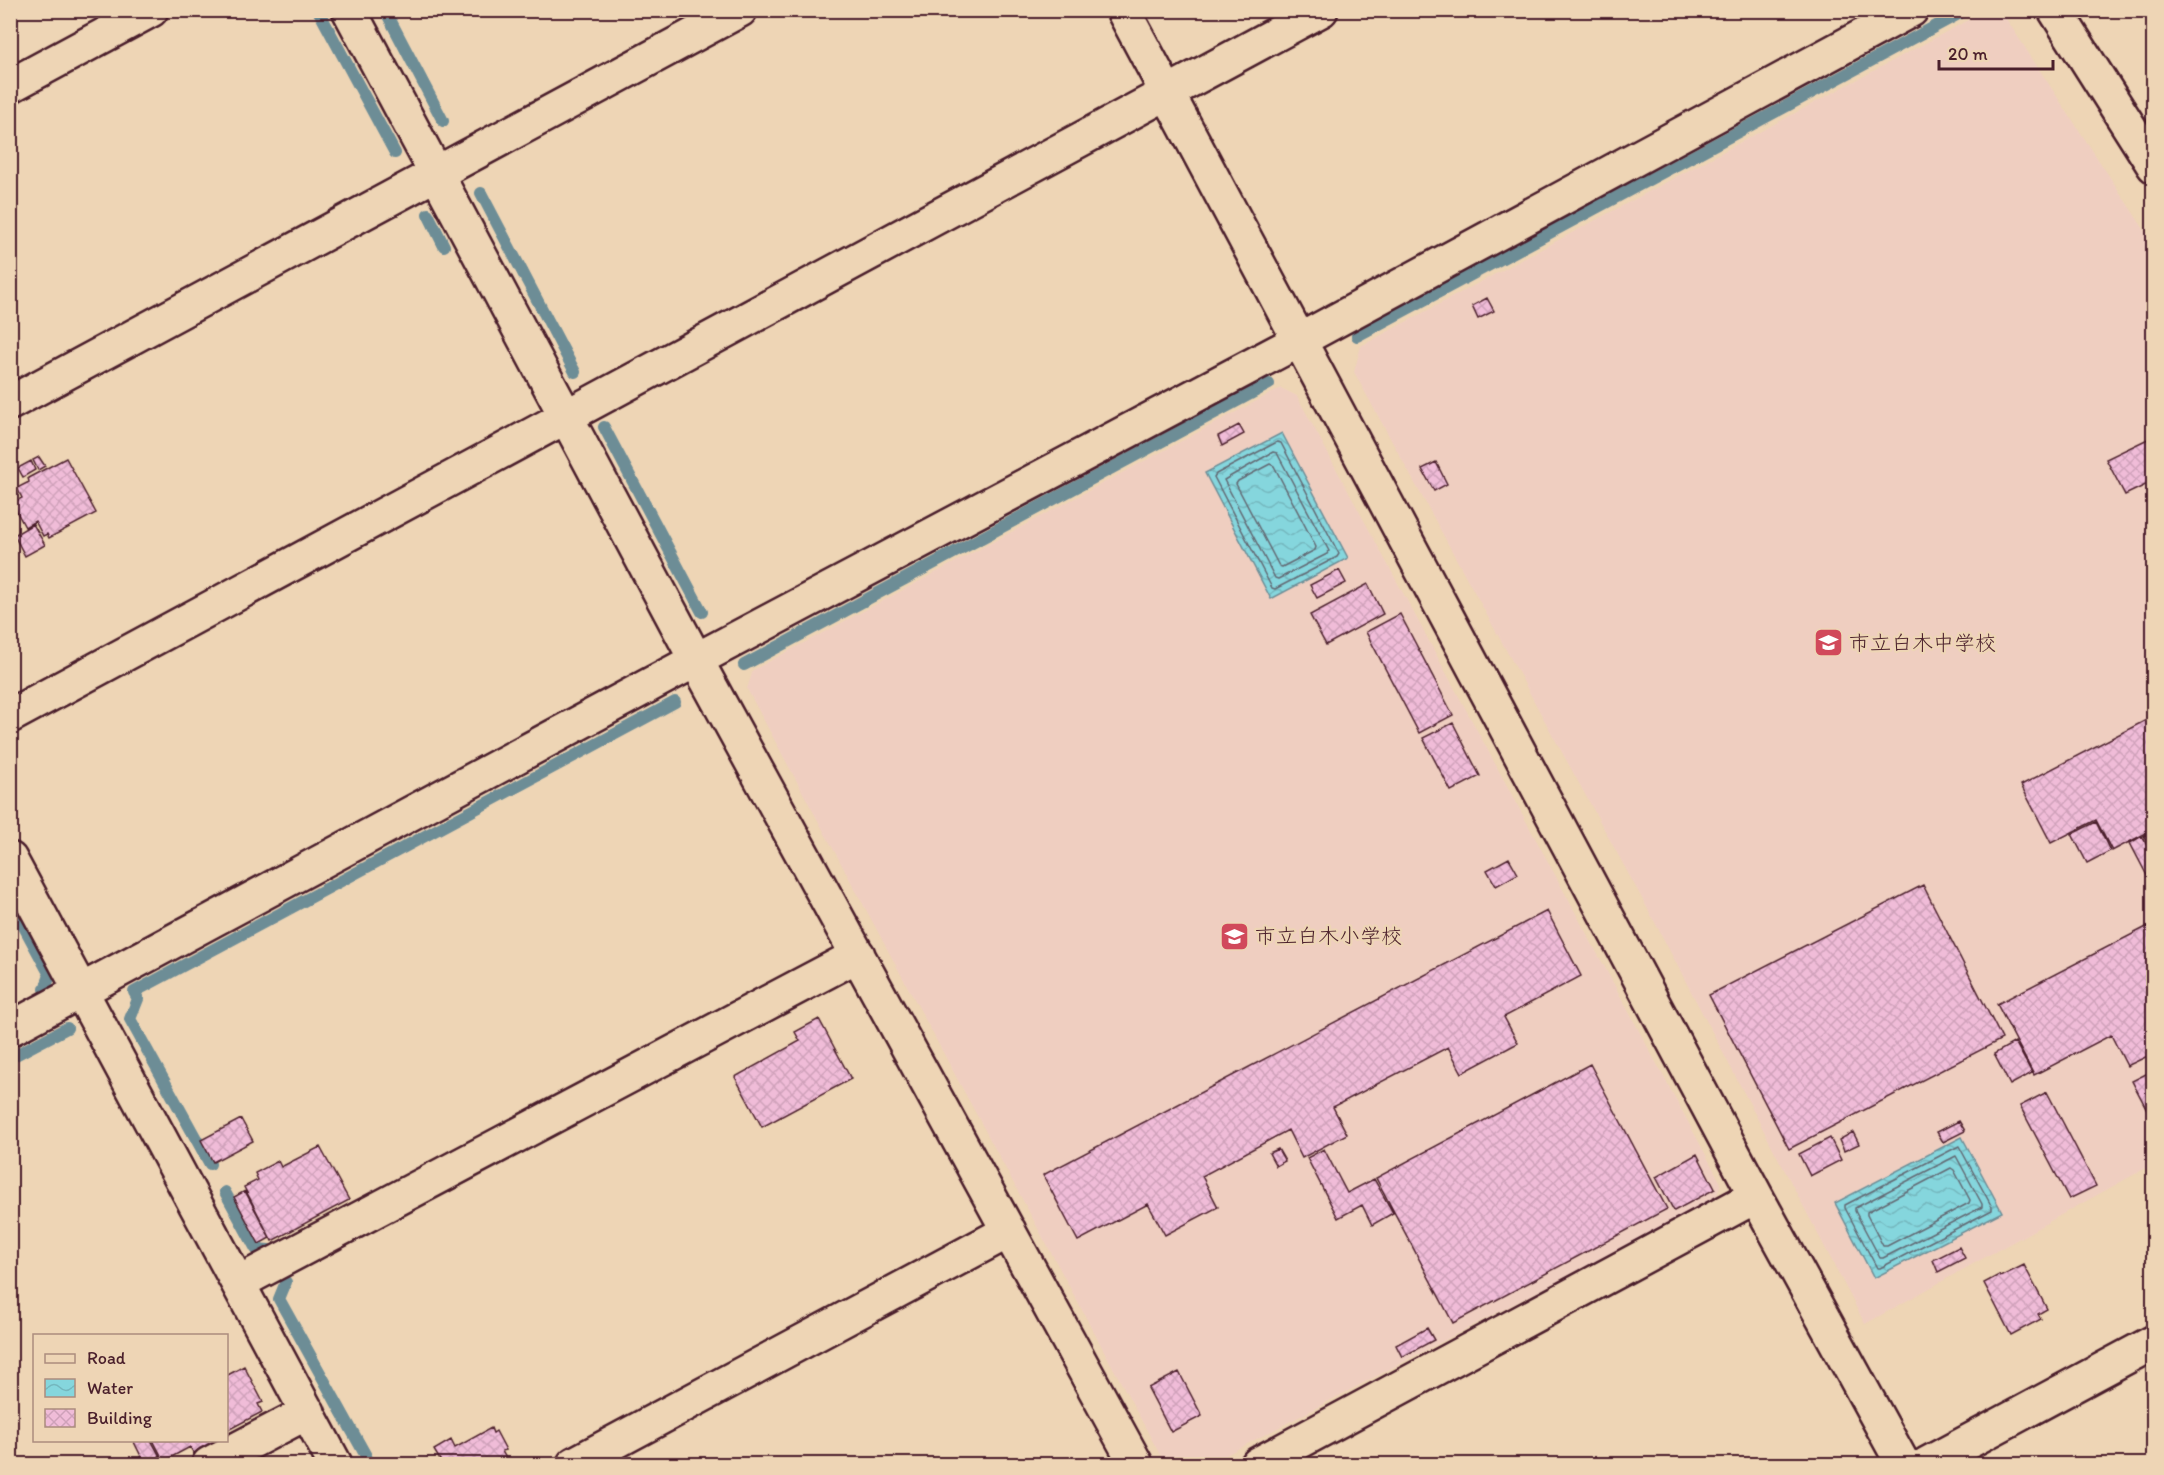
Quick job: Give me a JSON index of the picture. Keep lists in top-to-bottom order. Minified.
{"places":{"school or university":["市立白木中学校","市立白木小学校"]},"legend":["Road","Water","Building"],"scale_bar":"20 m"}
